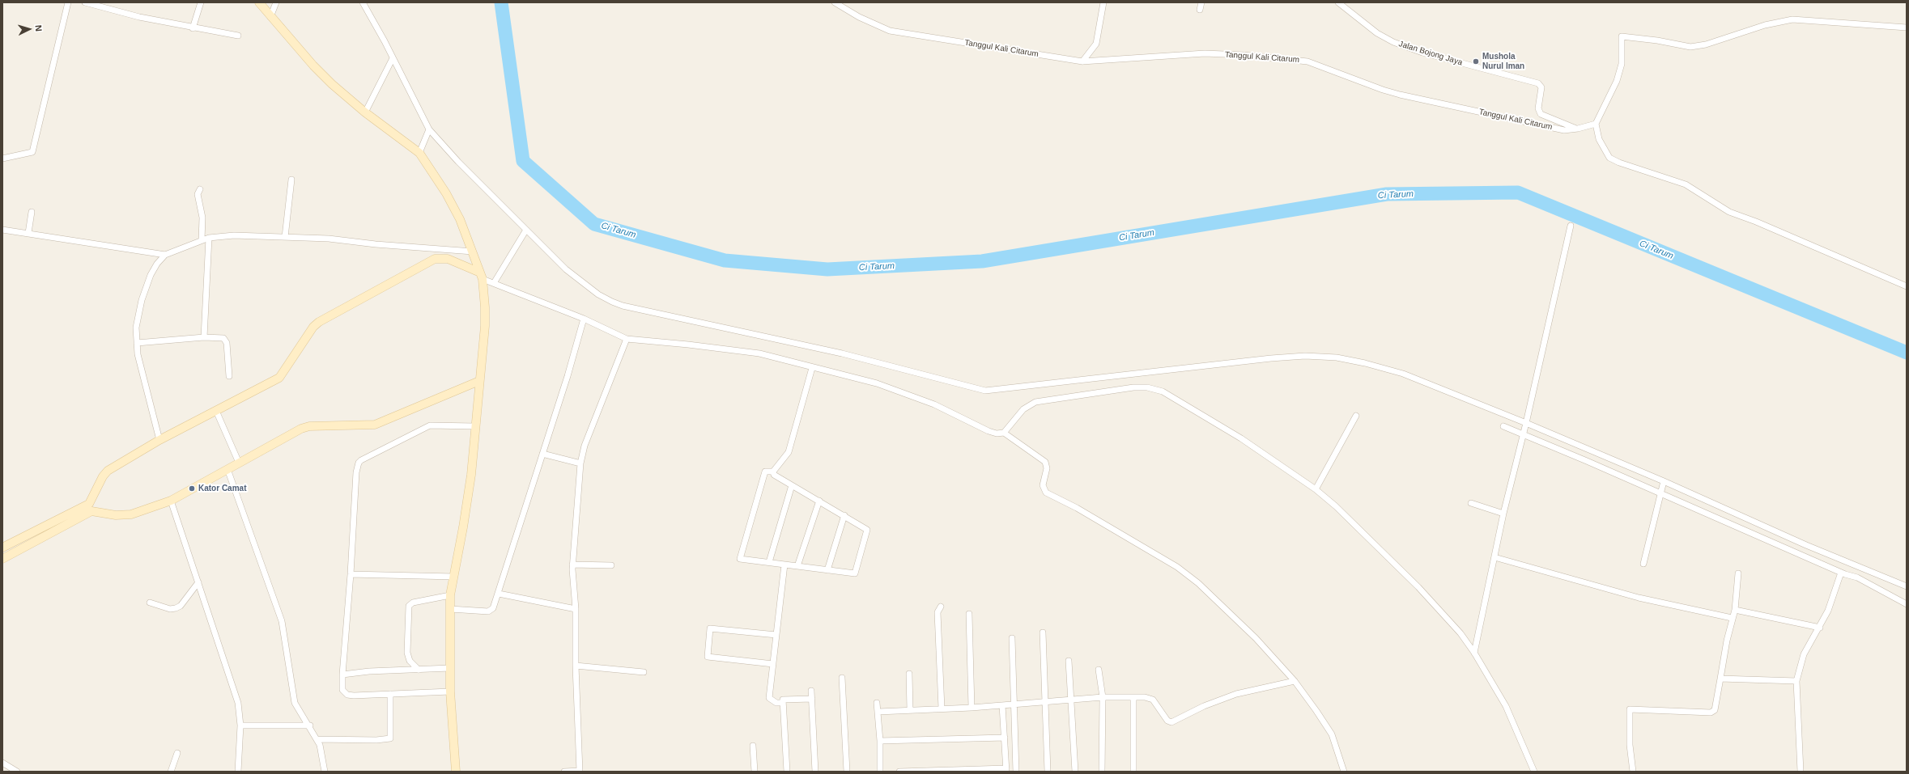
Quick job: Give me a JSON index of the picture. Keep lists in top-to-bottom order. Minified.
{"streets":{"street":["Tanggul Kali Citarum","Jalan Bojong Jaya"]},"crossings":[["Tanggul Kali Citarum","Jalan Bojong Jaya"]],"water":["Ci Tarum"],"places":["Mushola Nurul Iman","Kator Camat"],"north":"right"}
